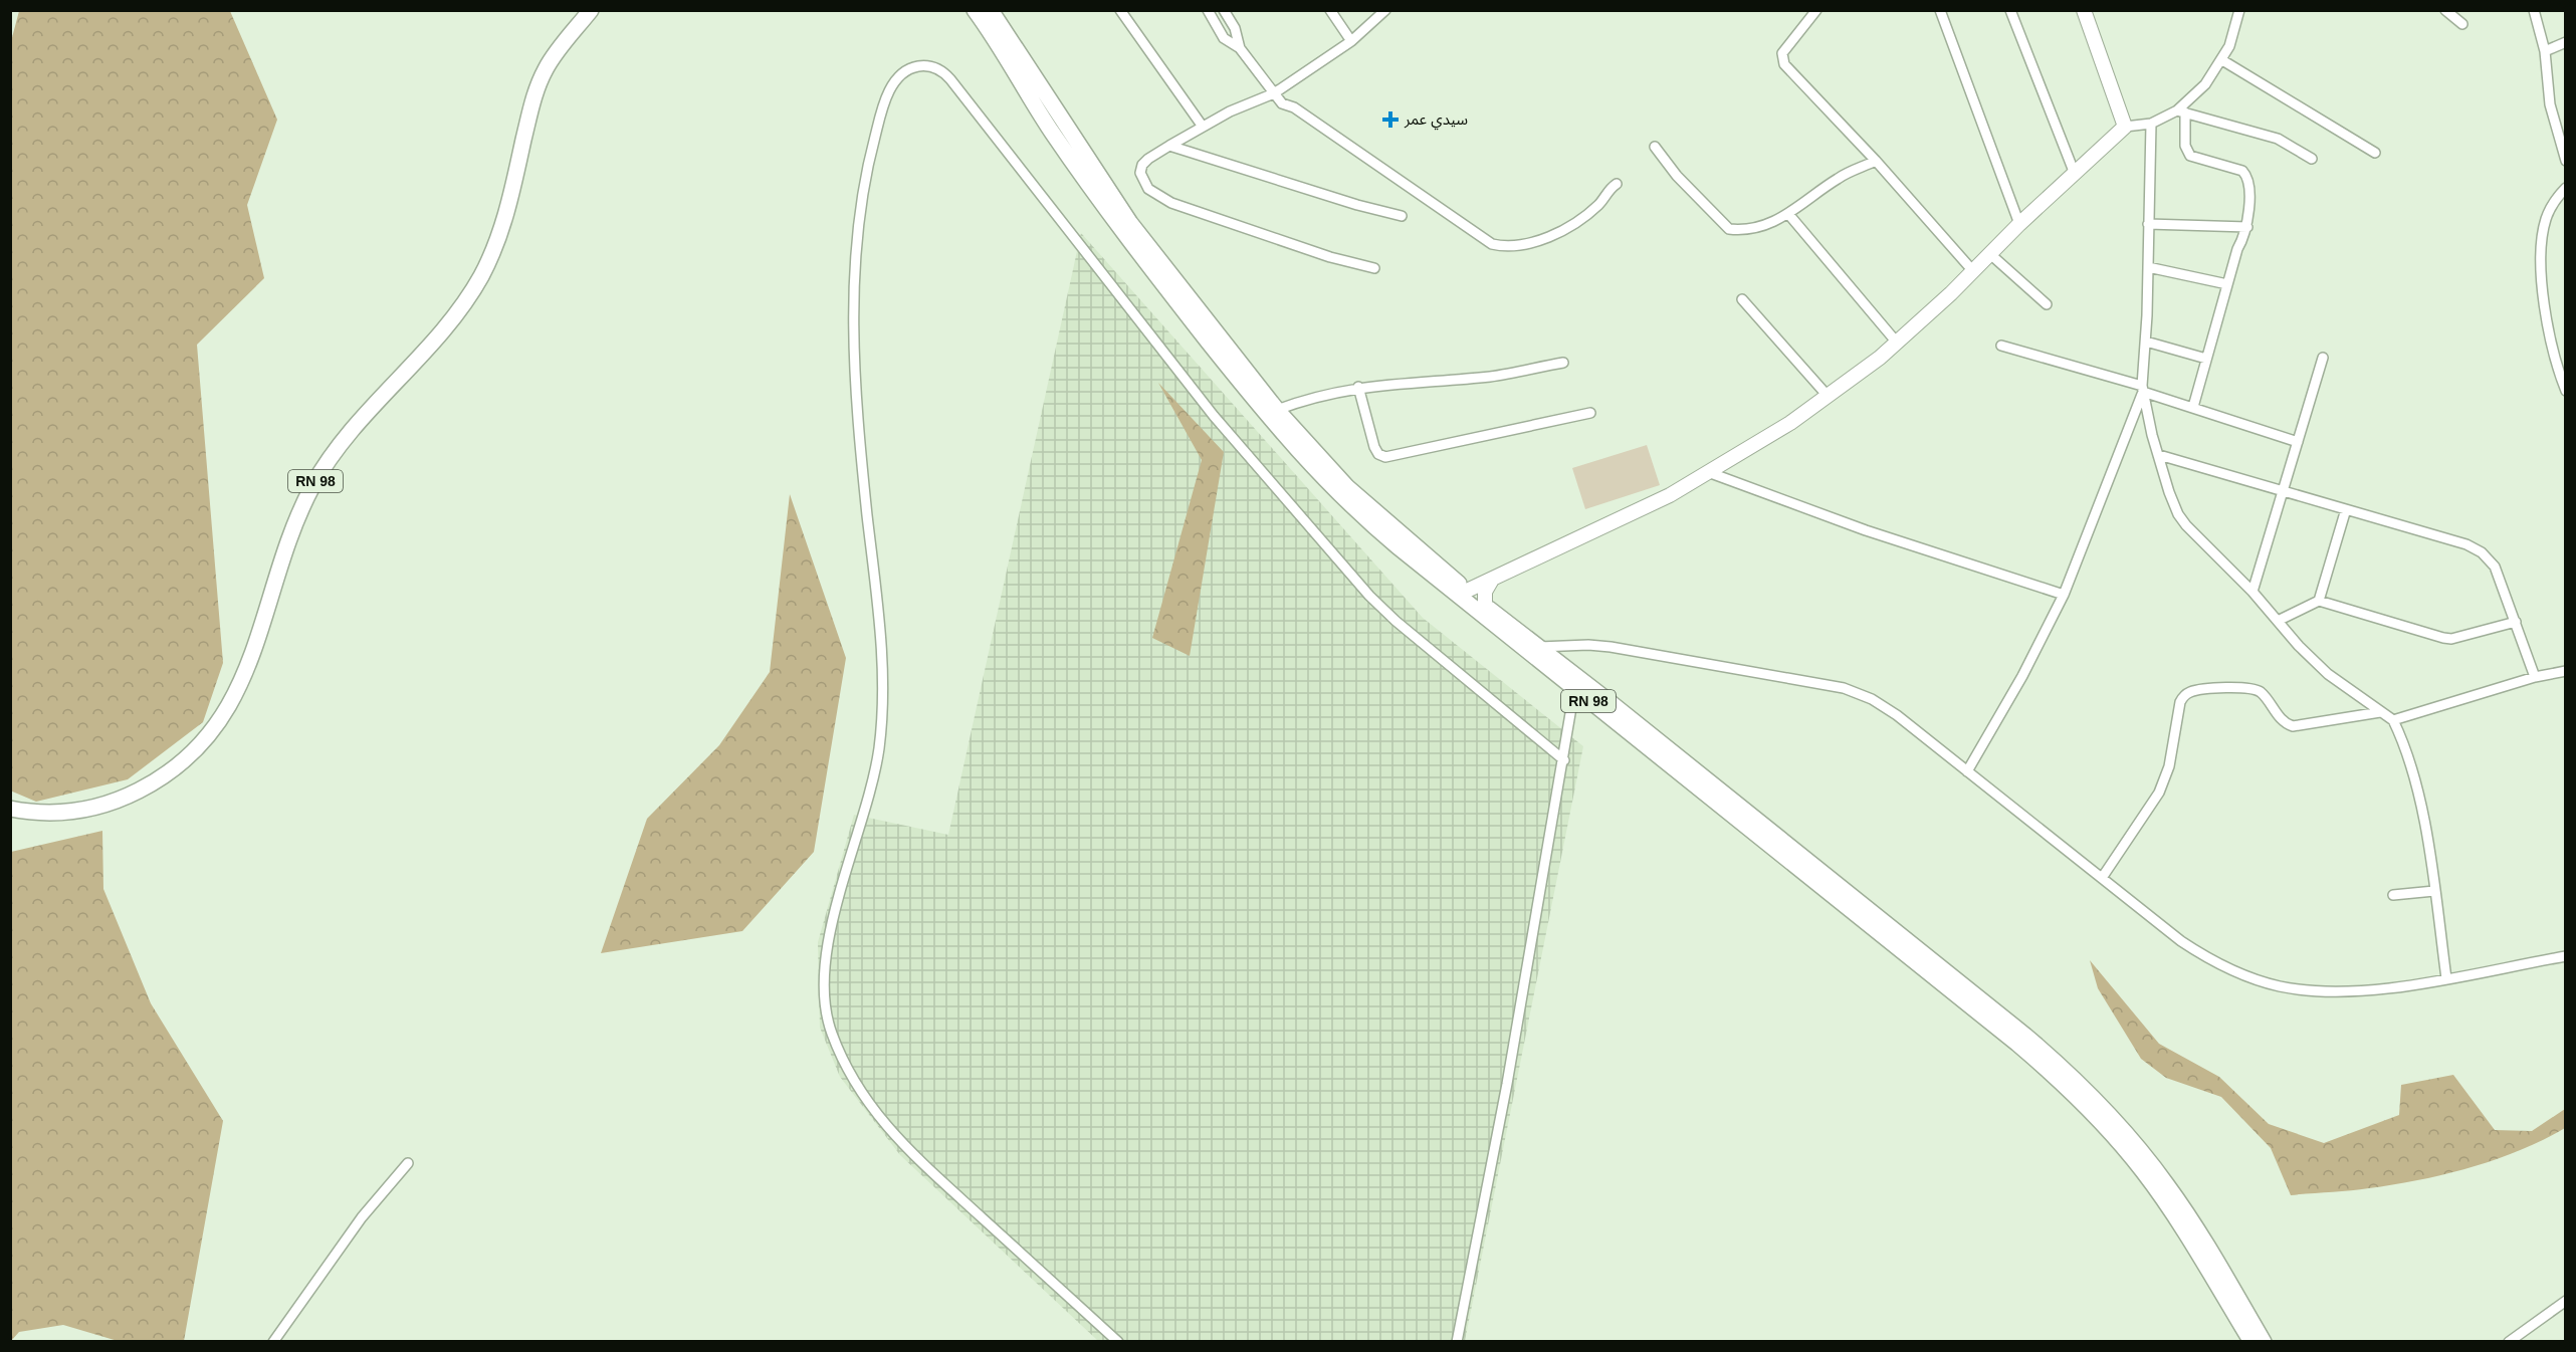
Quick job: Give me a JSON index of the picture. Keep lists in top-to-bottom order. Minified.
{"streets":{"main road":["RN 98"]},"places":{"health":["سيدي عمر"]}}
